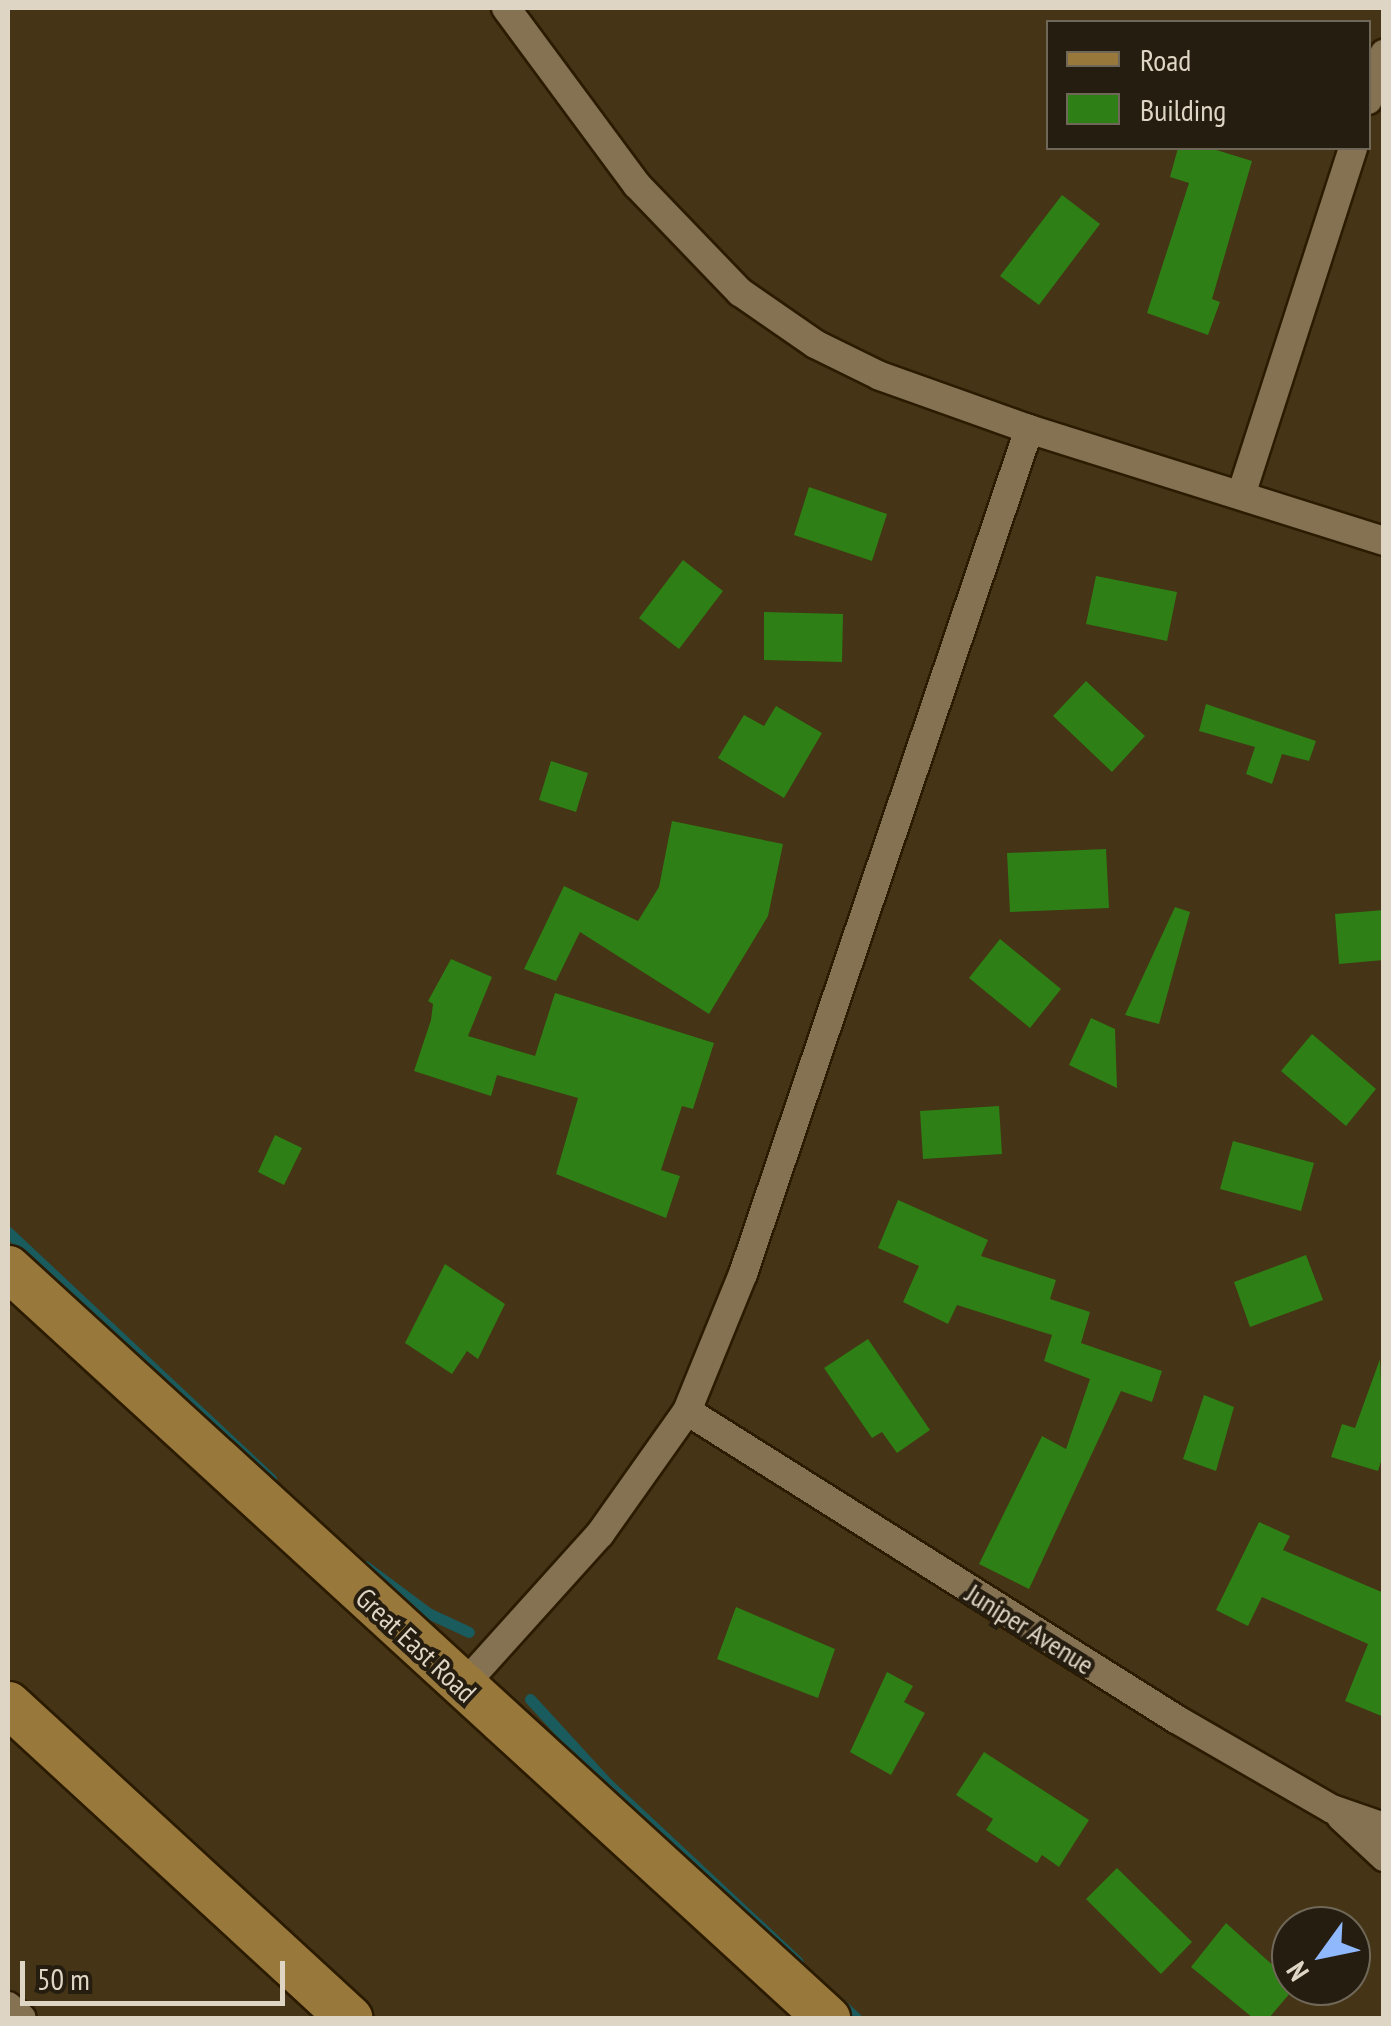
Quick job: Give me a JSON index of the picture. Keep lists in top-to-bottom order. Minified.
{"streets":{"main road":["Great East Road"],"street":["Juniper Avenue"]},"legend":["Road","Building"],"scale_bar":"50 m","north":"bottom left"}
